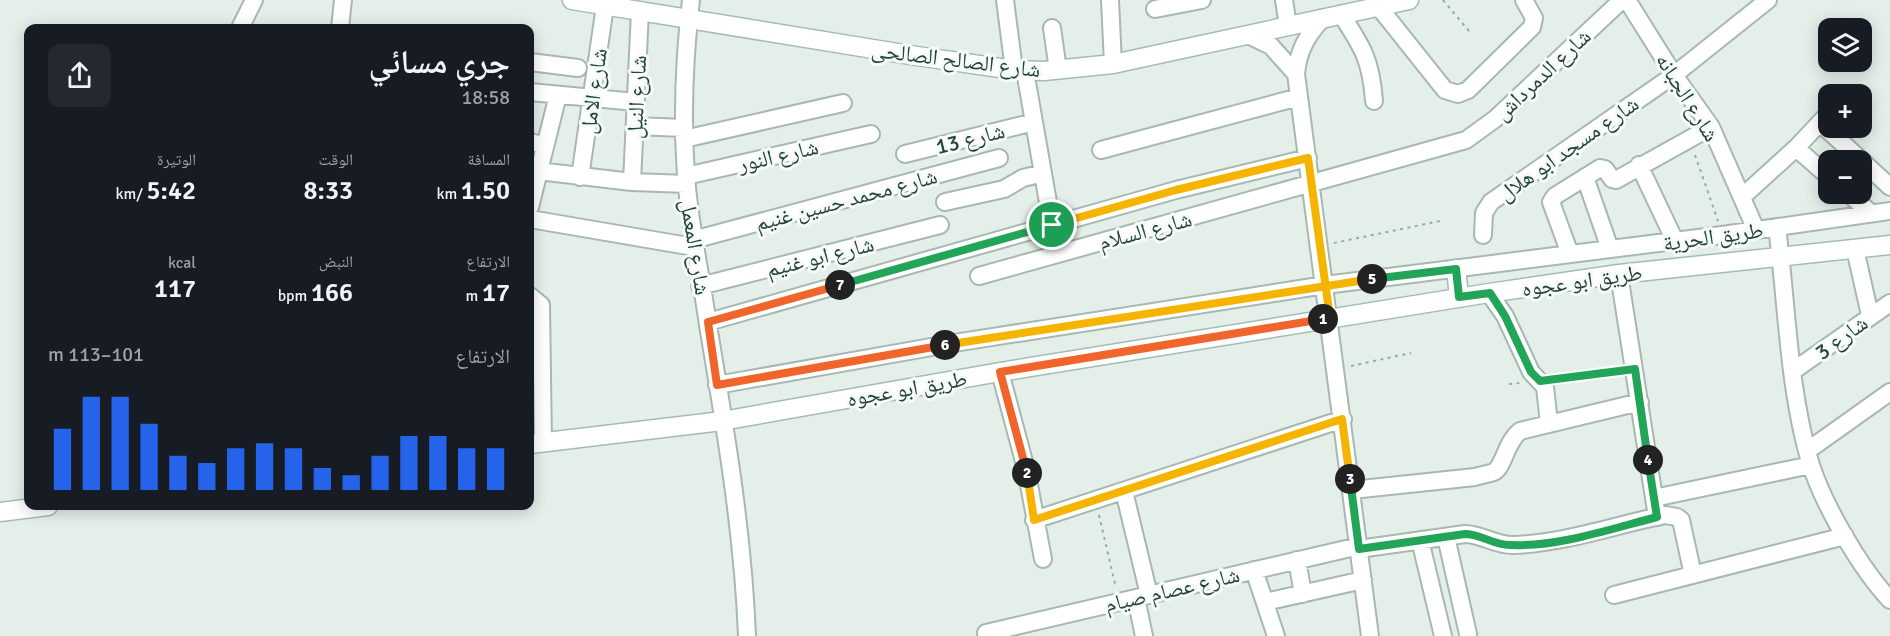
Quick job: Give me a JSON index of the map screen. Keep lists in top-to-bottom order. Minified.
{"streets":{"street":["شارع الصالح الصالحى","شارع الدمرداش","شارع الامل","شارع النيل","شارع الجبانه","شارع 13","شارع مسجد ابو هلال","شارع النور","شارع محمد حسين غنيم","شارع السلام","طريق الحرية","شارع المعمل","شارع ابو غنيم","طريق ابو عجوه","شارع 3","شارع عصام صيام"]},"crossings":[["شارع الصالح الصالحى","شارع الامل"],["شارع الصالح الصالحى","شارع النيل"],["شارع الصالح الصالحى","شارع المعمل"],["شارع الدمرداش","شارع السلام"],["شارع الامل","شارع النور"],["شارع النيل","شارع النور"],["شارع الجبانه","شارع مسجد ابو هلال"],["شارع الجبانه","طريق الحرية"],["شارع النور","شارع المعمل"],["شارع محمد حسين غنيم","شارع المعمل"],["طريق الحرية","شارع المعمل"],["شارع المعمل","شارع ابو غنيم"],["شارع المعمل","طريق ابو عجوه"]],"page":{"map_buttons":["+","−"],"heading":["جري مسائي","18:58"],"stats":[["المسافة","1.50 km"],["الوقت","8:33"],["الوتيرة","5:42 /km"],["الارتفاع","17 m"],["النبض","166 bpm"],["kcal","117"]],"pins":["5","7","1","6","4","2","3"],"chart":["الارتفاع","101–113 m"]}}
